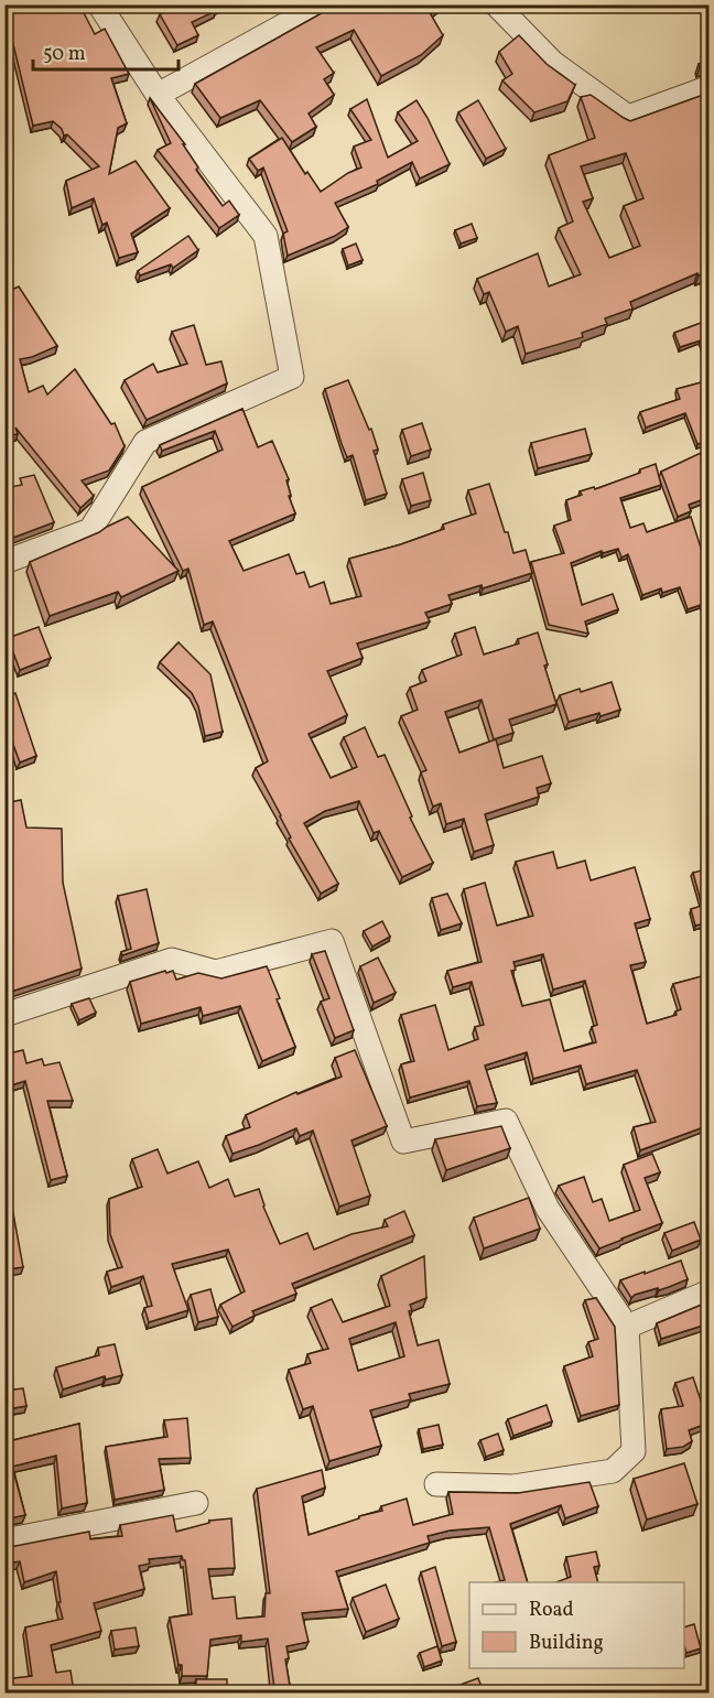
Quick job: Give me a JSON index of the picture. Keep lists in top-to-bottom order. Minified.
{"legend":["Road","Building"],"scale_bar":"50 m"}
